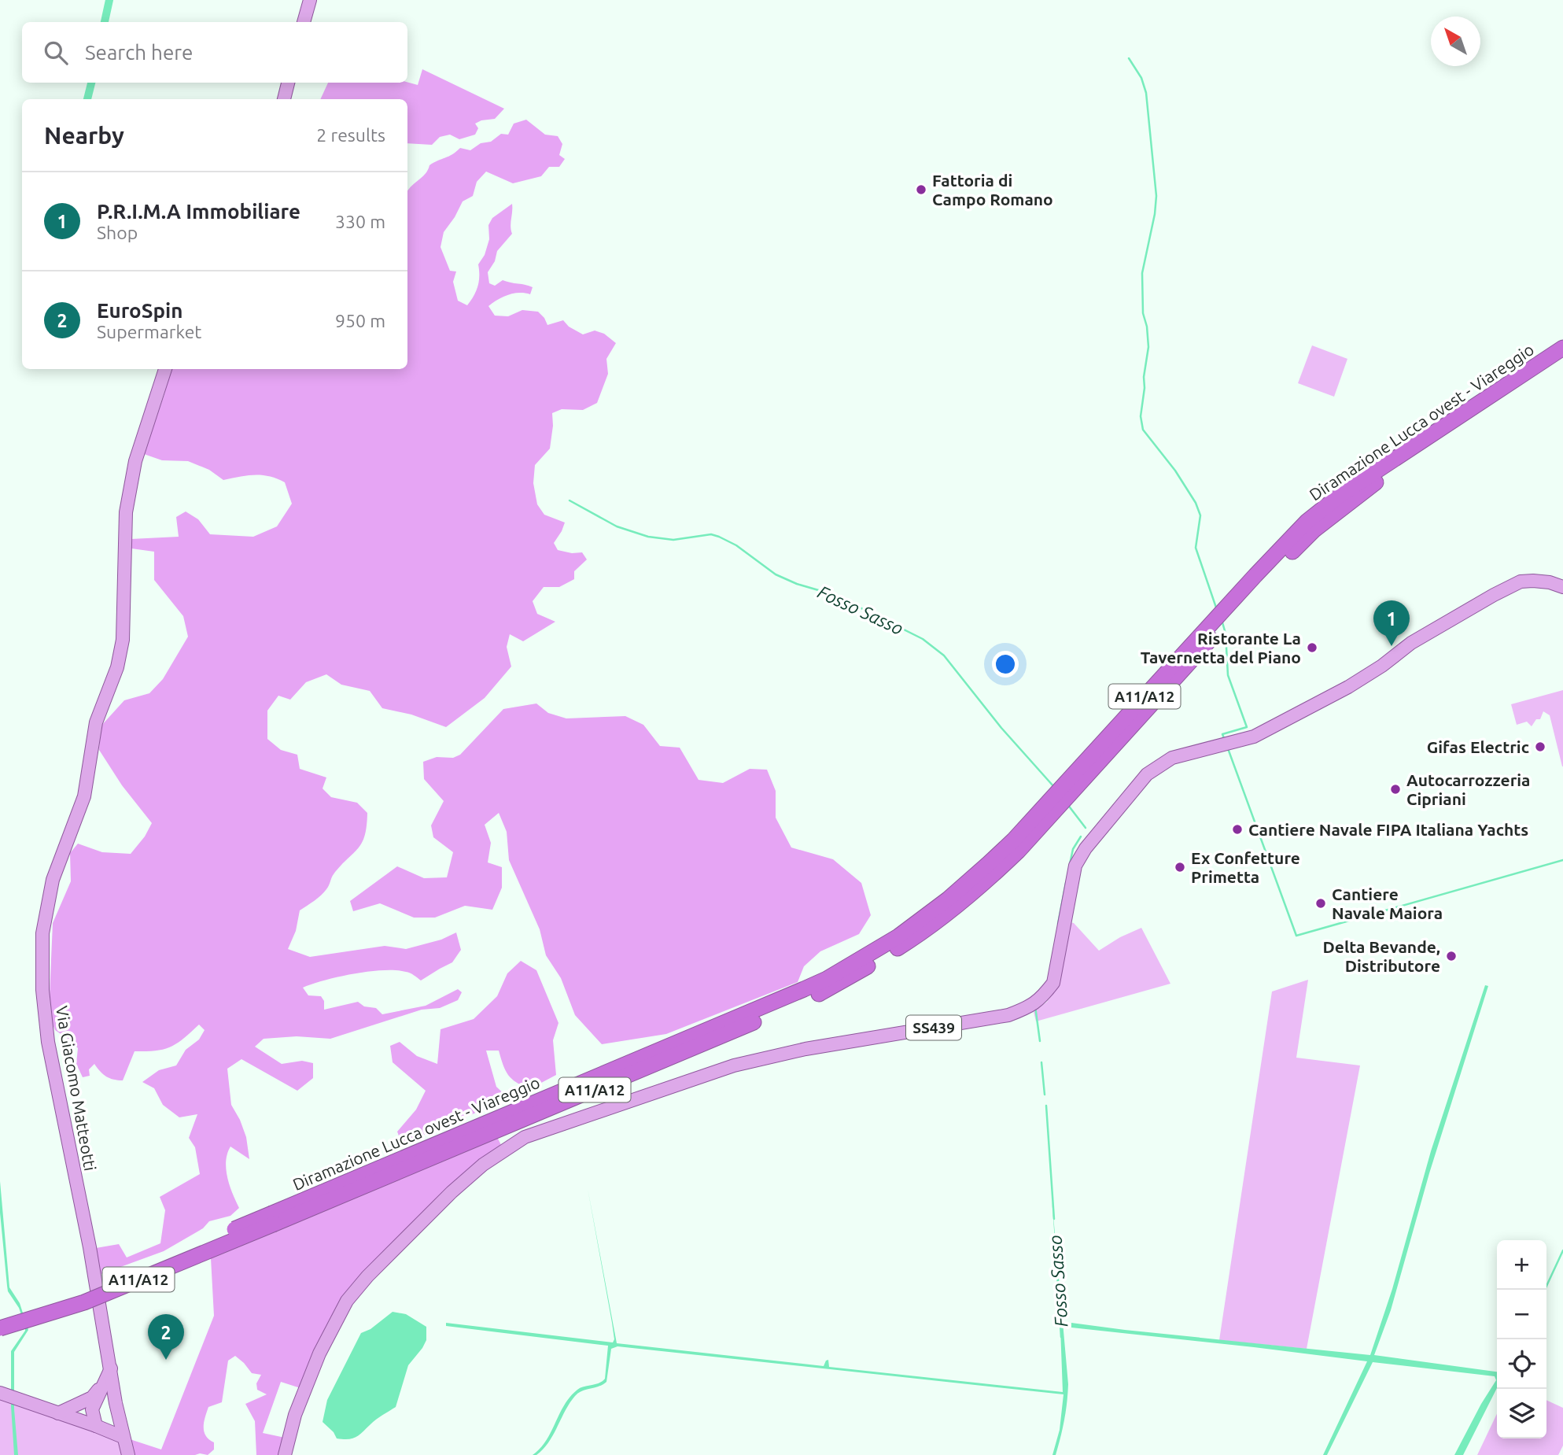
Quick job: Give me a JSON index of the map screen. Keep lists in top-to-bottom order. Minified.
{"streets":{"highway":["Diramazione Lucca ovest - Viareggio","A11/A12"],"main road":["SS439","Via Giacomo Matteotti"]},"water":["Fosso Sasso"],"places":["Fattoria di Campo Romano","Ristorante La Tavernetta del Piano","Gifas Electric","Autocarrozzeria Cipriani","Cantiere Navale FIPA Italiana Yachts","Ex Confetture Primetta","Cantiere Navale Maiora","Delta Bevande, Distributore"],"north":"top left","page":{"search":"Search here","heading":["Nearby","2 results"],"list":[{"mark":"1","name":"P.R.I.M.A Immobiliare","note":"Shop","value":"330 m"},{"mark":"2","name":"EuroSpin","note":"Supermarket","value":"950 m"}],"pins":["1","2"],"map_buttons":["+","−"]}}
